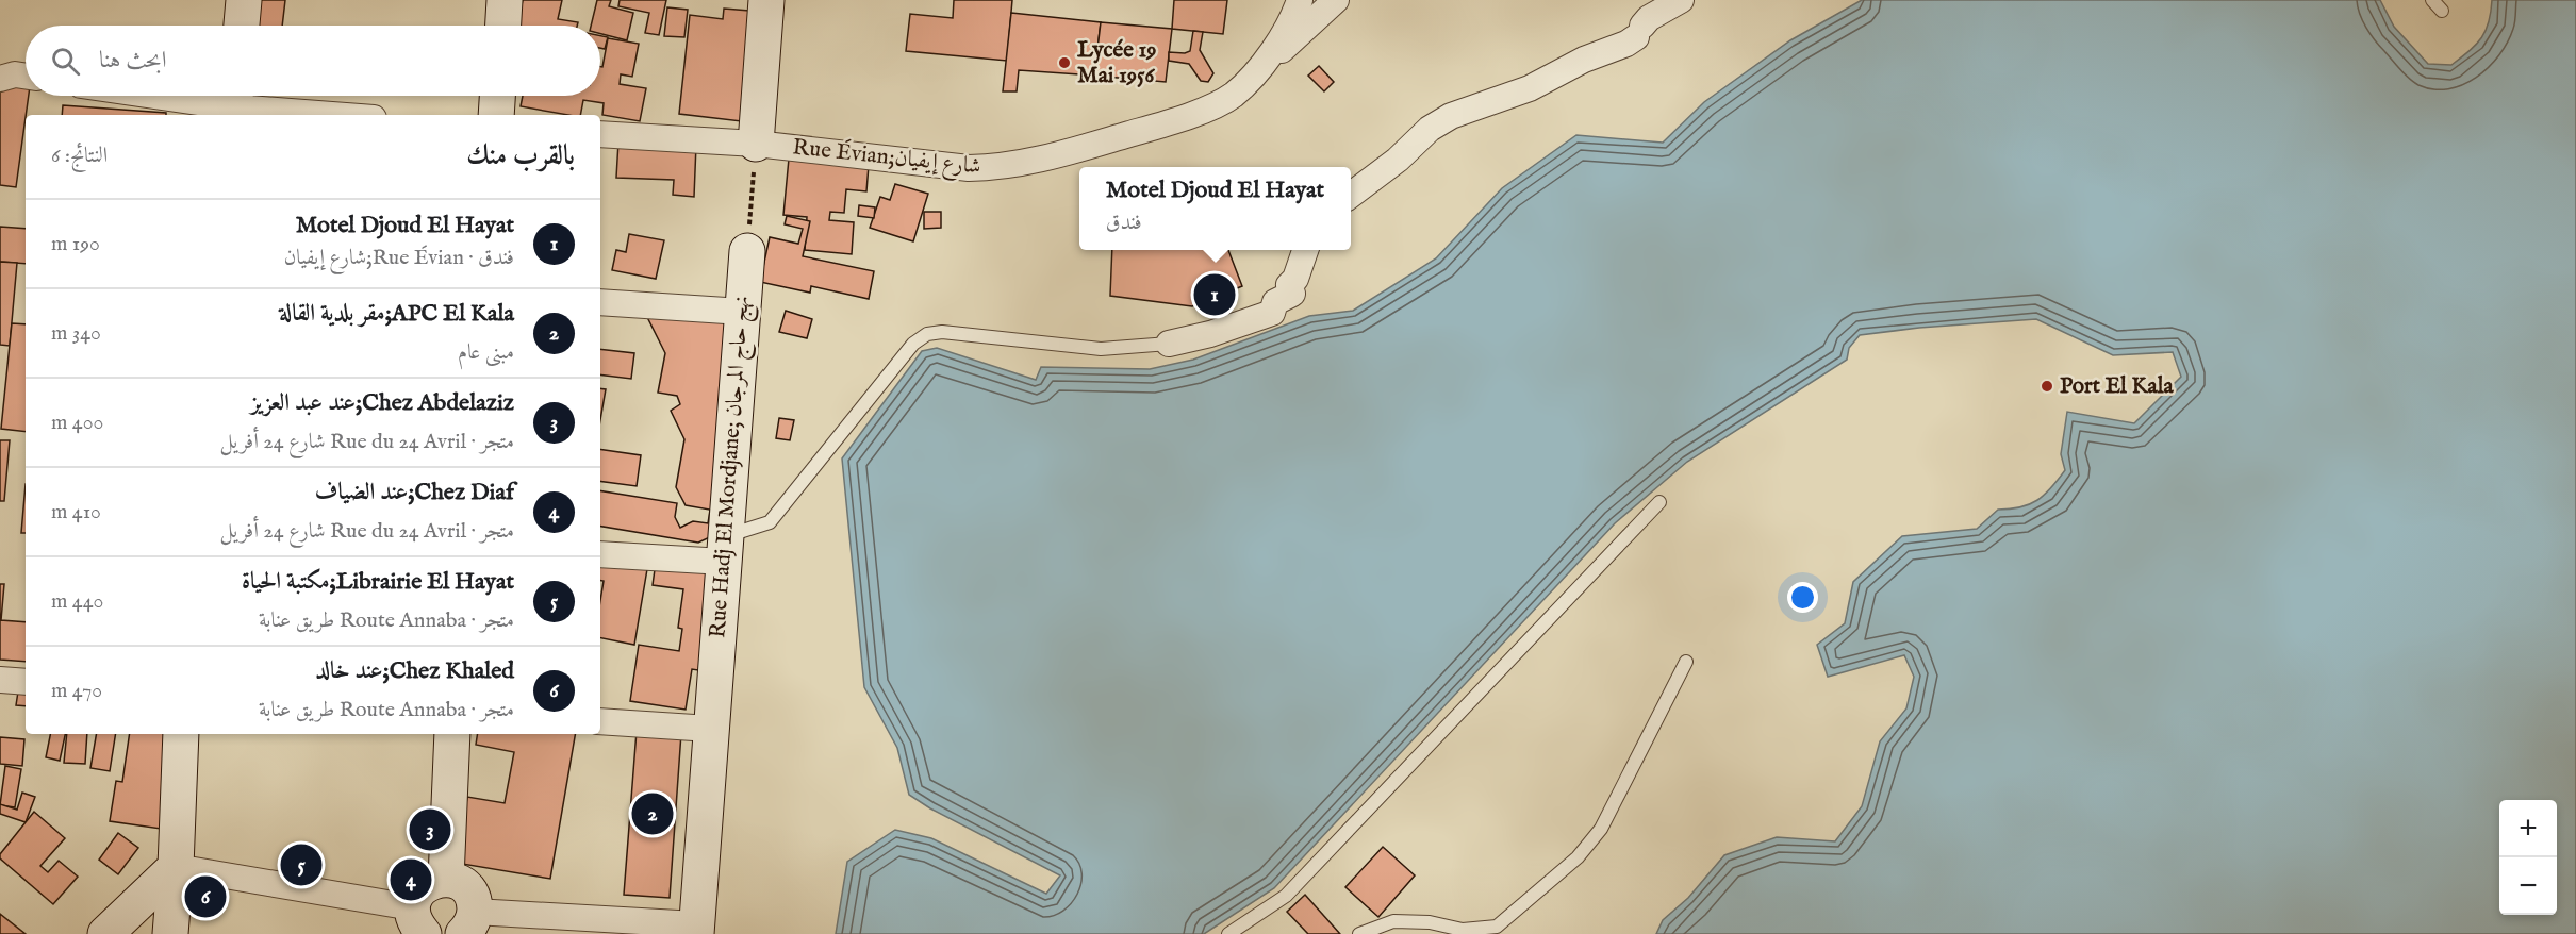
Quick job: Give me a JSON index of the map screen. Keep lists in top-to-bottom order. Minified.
{"streets":{"street":["Rue Évian;شارع إيفيان","Rue Hadj El Mordjane; نهج حاج المرجان"]},"places":["Lycée 19 Mai 1956","Port El Kala"],"page":{"search":"ابحث هنا","heading":["بالقرب منك","النتائج: 6"],"popup":["Motel Djoud El Hayat","فندق"],"list":[{"mark":"1","name":"Motel Djoud El Hayat","note":"فندق · Rue Évian;شارع إيفيان","value":"190 m"},{"mark":"2","name":"APC El Kala;مقر بلدية القالة","note":"مبنى عام","value":"340 m"},{"mark":"3","name":"Chez Abdelaziz;عند عبد العزيز","note":"متجر · Rue du 24 Avril شارع 24 أفريل","value":"400 m"},{"mark":"4","name":"Chez Diaf;عند الضياف","note":"متجر · Rue du 24 Avril شارع 24 أفريل","value":"410 m"},{"mark":"5","name":"Librairie El Hayat;مكتبة الحياة","note":"متجر · Route Annaba طريق عنابة","value":"440 m"},{"mark":"6","name":"Chez Khaled;عند خالد","note":"متجر · Route Annaba طريق عنابة","value":"470 m"}],"pins":["1","2","3","5","4","6"],"map_buttons":["+","−"]}}
